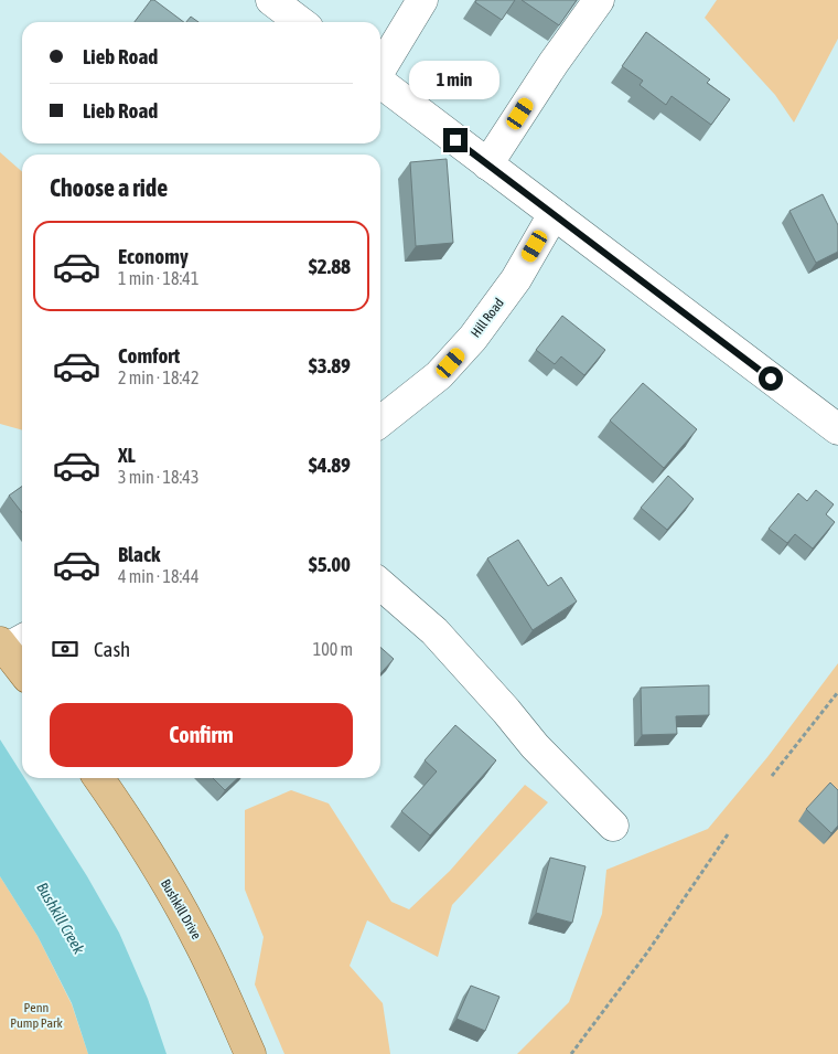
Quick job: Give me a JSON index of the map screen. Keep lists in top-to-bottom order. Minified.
{"streets":{"main road":["Bushkill Drive"],"street":["Hill Road"]},"water":["Bushkill Creek"],"parks":["Penn Pump Park"],"page":{"banner":["Lieb Road","Lieb Road"],"bubble":"1 min","heading":"Choose a ride","list":[{"name":"Economy","note":"1 min · 18:41","value":"$2.88"},{"name":"Comfort","note":"2 min · 18:42","value":"$3.89"},{"name":"XL","note":"3 min · 18:43","value":"$4.89"},{"name":"Black","note":"4 min · 18:44","value":"$5.00"}],"pay":["Cash","100 m"],"buttons":"Confirm"}}
